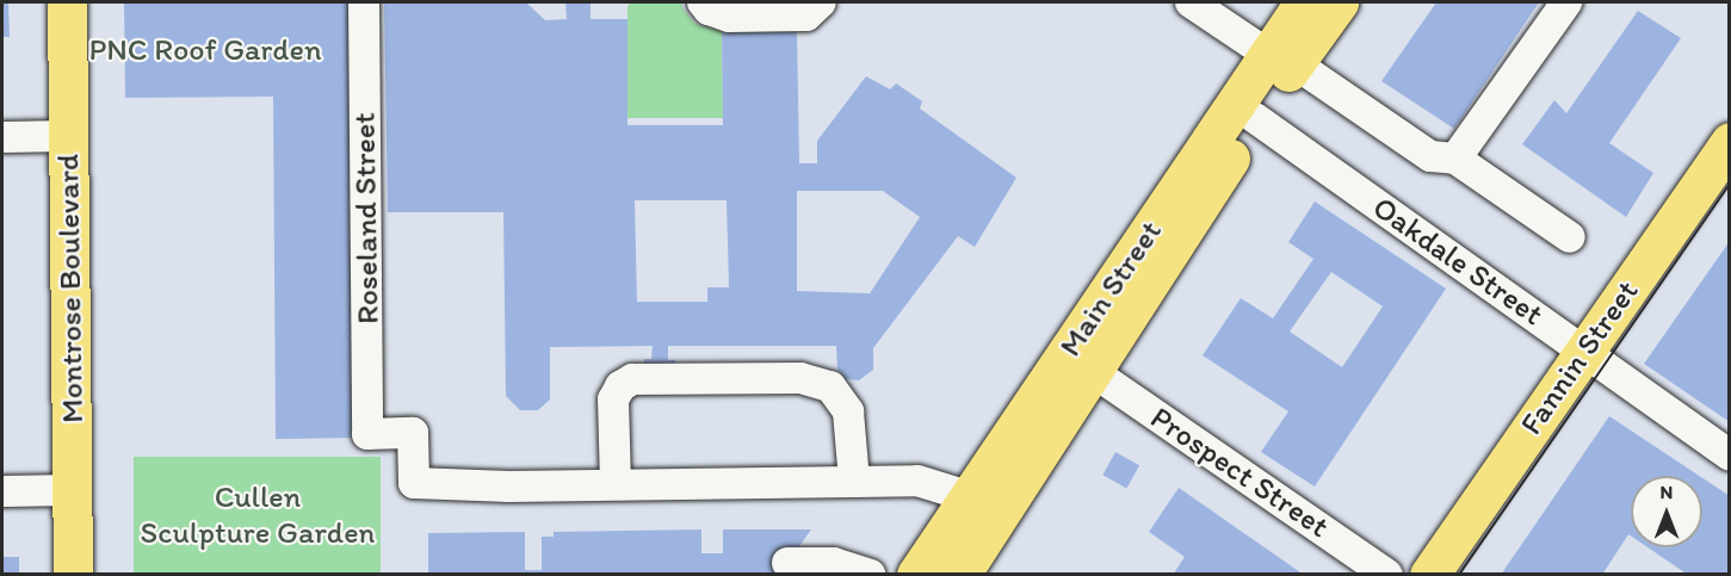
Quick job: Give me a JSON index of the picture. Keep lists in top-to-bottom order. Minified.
{"streets":{"main road":["Montrose Boulevard","Main Street","Fannin Street"],"street":["Roseland Street","Oakdale Street","Prospect Street"]},"crossings":[["Oakdale Street","Main Street"],["Oakdale Street","Fannin Street"],["Main Street","Prospect Street"]],"parks":["PNC Roof Garden","Cullen Sculpture Garden"],"north":"top"}
